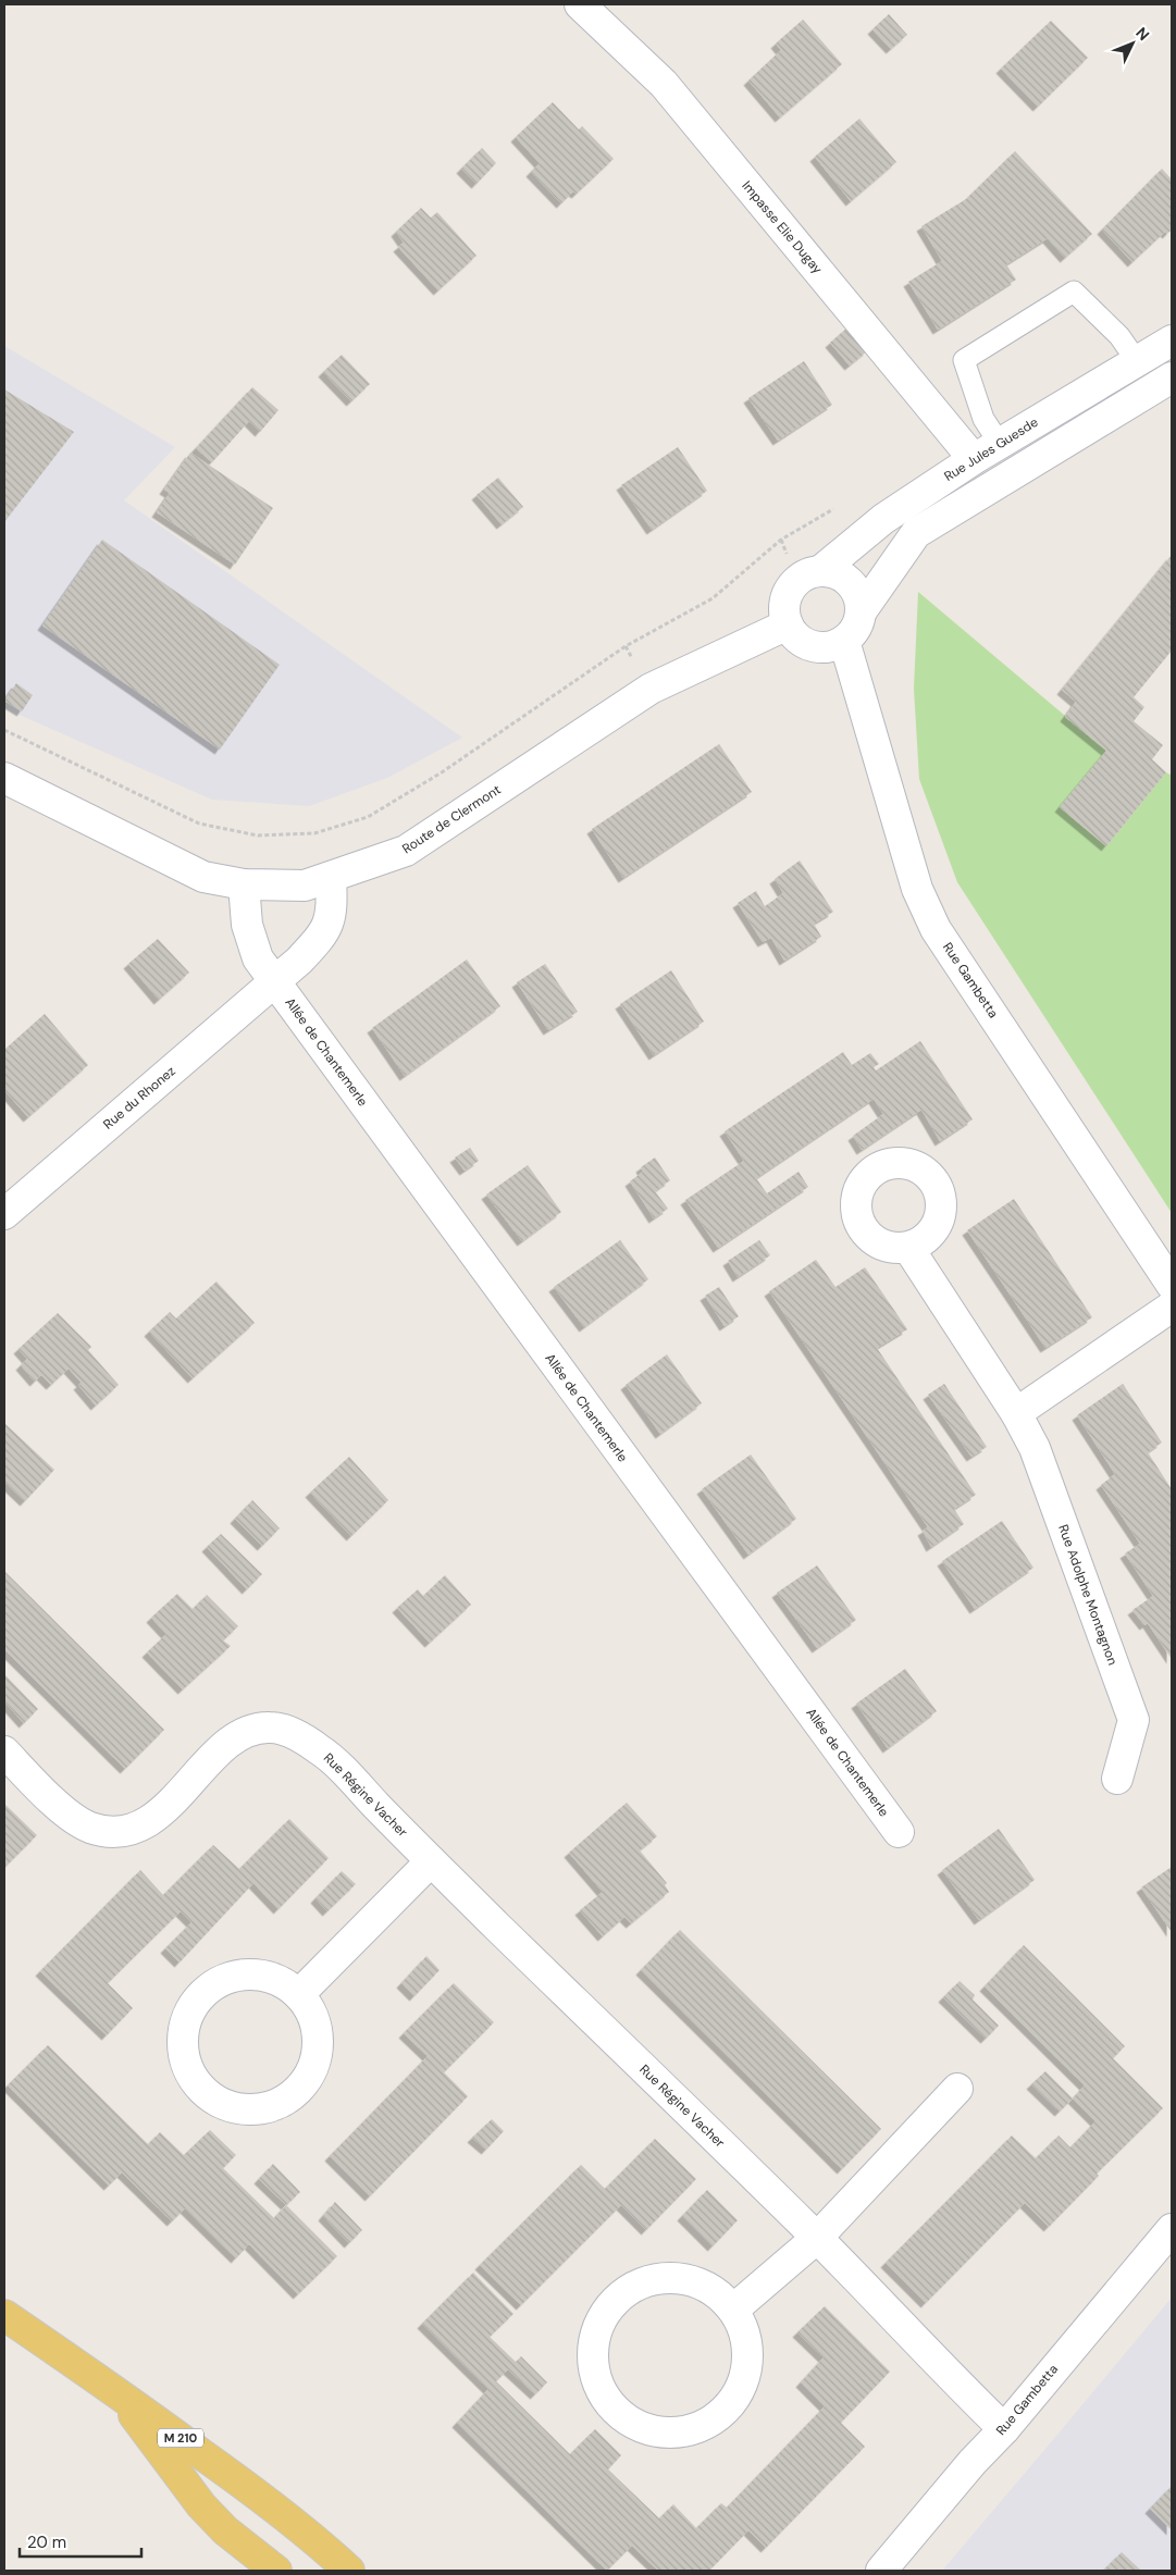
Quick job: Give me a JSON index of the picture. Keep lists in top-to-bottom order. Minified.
{"streets":{"main road":["M 210"],"street":["Impasse Elie Dugay","Rue Jules Guesde","Route de Clermont","Rue Gambetta","Allée de Chantemerle","Rue du Rhonez","Rue Adolphe Montagnon","Rue Régine Vacher"]},"crossings":[["Impasse Elie Dugay","Rue Jules Guesde"],["Rue Jules Guesde","Route de Clermont"],["Rue Jules Guesde","Rue Gambetta"],["Route de Clermont","Rue Gambetta"],["Route de Clermont","Allée de Chantemerle"],["Route de Clermont","Rue du Rhonez"],["Rue Gambetta","Rue Régine Vacher"],["Allée de Chantemerle","Rue du Rhonez"]],"scale_bar":"20 m","north":"top right"}
